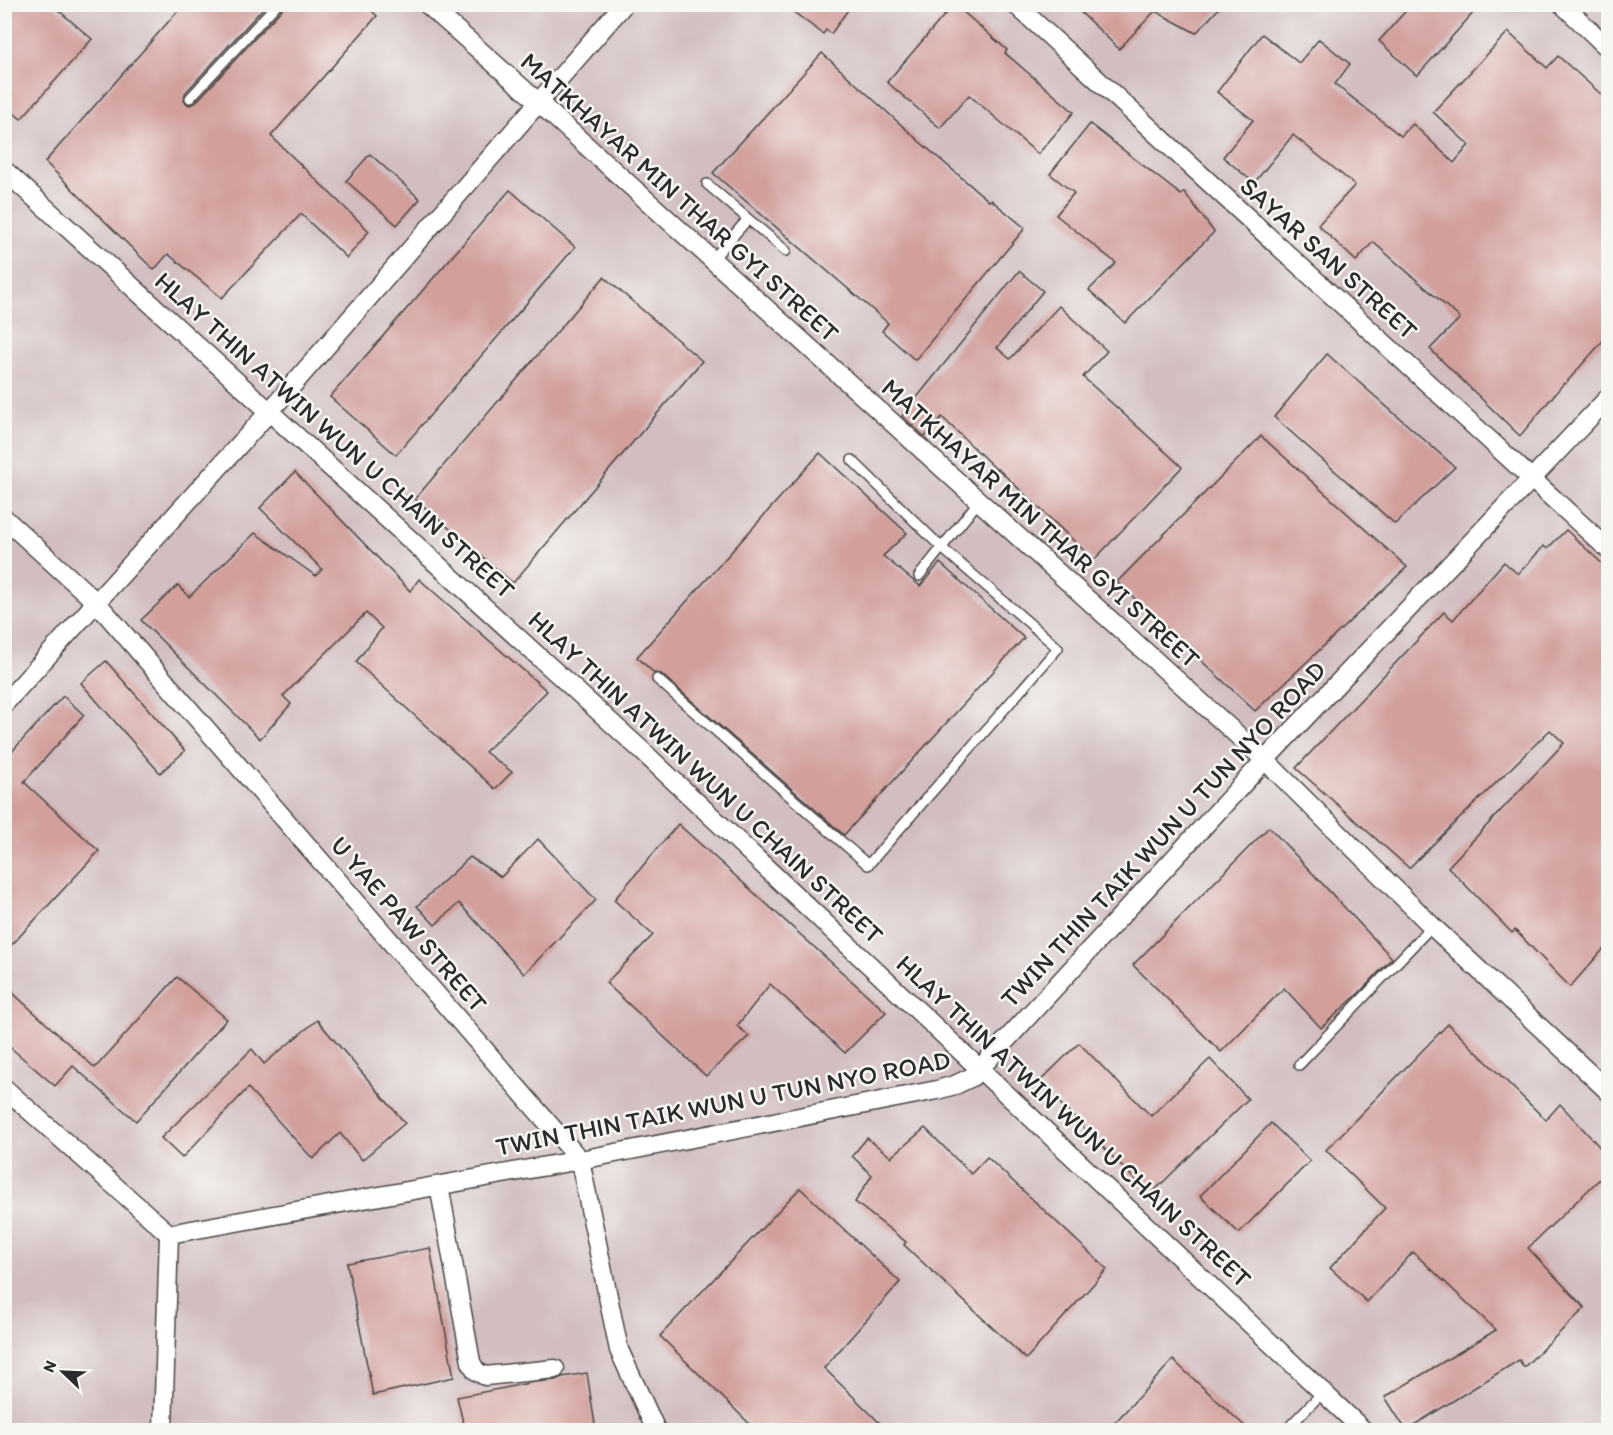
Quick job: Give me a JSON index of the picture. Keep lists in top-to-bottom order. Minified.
{"streets":{"street":["MATKHAYAR MIN THAR GYI STREET","SAYAR SAN STREET","HLAY THIN ATWIN WUN U CHAIN STREET","TWIN THIN TAIK WUN U TUN NYO ROAD","U YAE PAW STREET"]},"crossings":[["MATKHAYAR MIN THAR GYI STREET","TWIN THIN TAIK WUN U TUN NYO ROAD"],["SAYAR SAN STREET","TWIN THIN TAIK WUN U TUN NYO ROAD"],["HLAY THIN ATWIN WUN U CHAIN STREET","TWIN THIN TAIK WUN U TUN NYO ROAD"],["TWIN THIN TAIK WUN U TUN NYO ROAD","U YAE PAW STREET"]],"north":"top left"}
